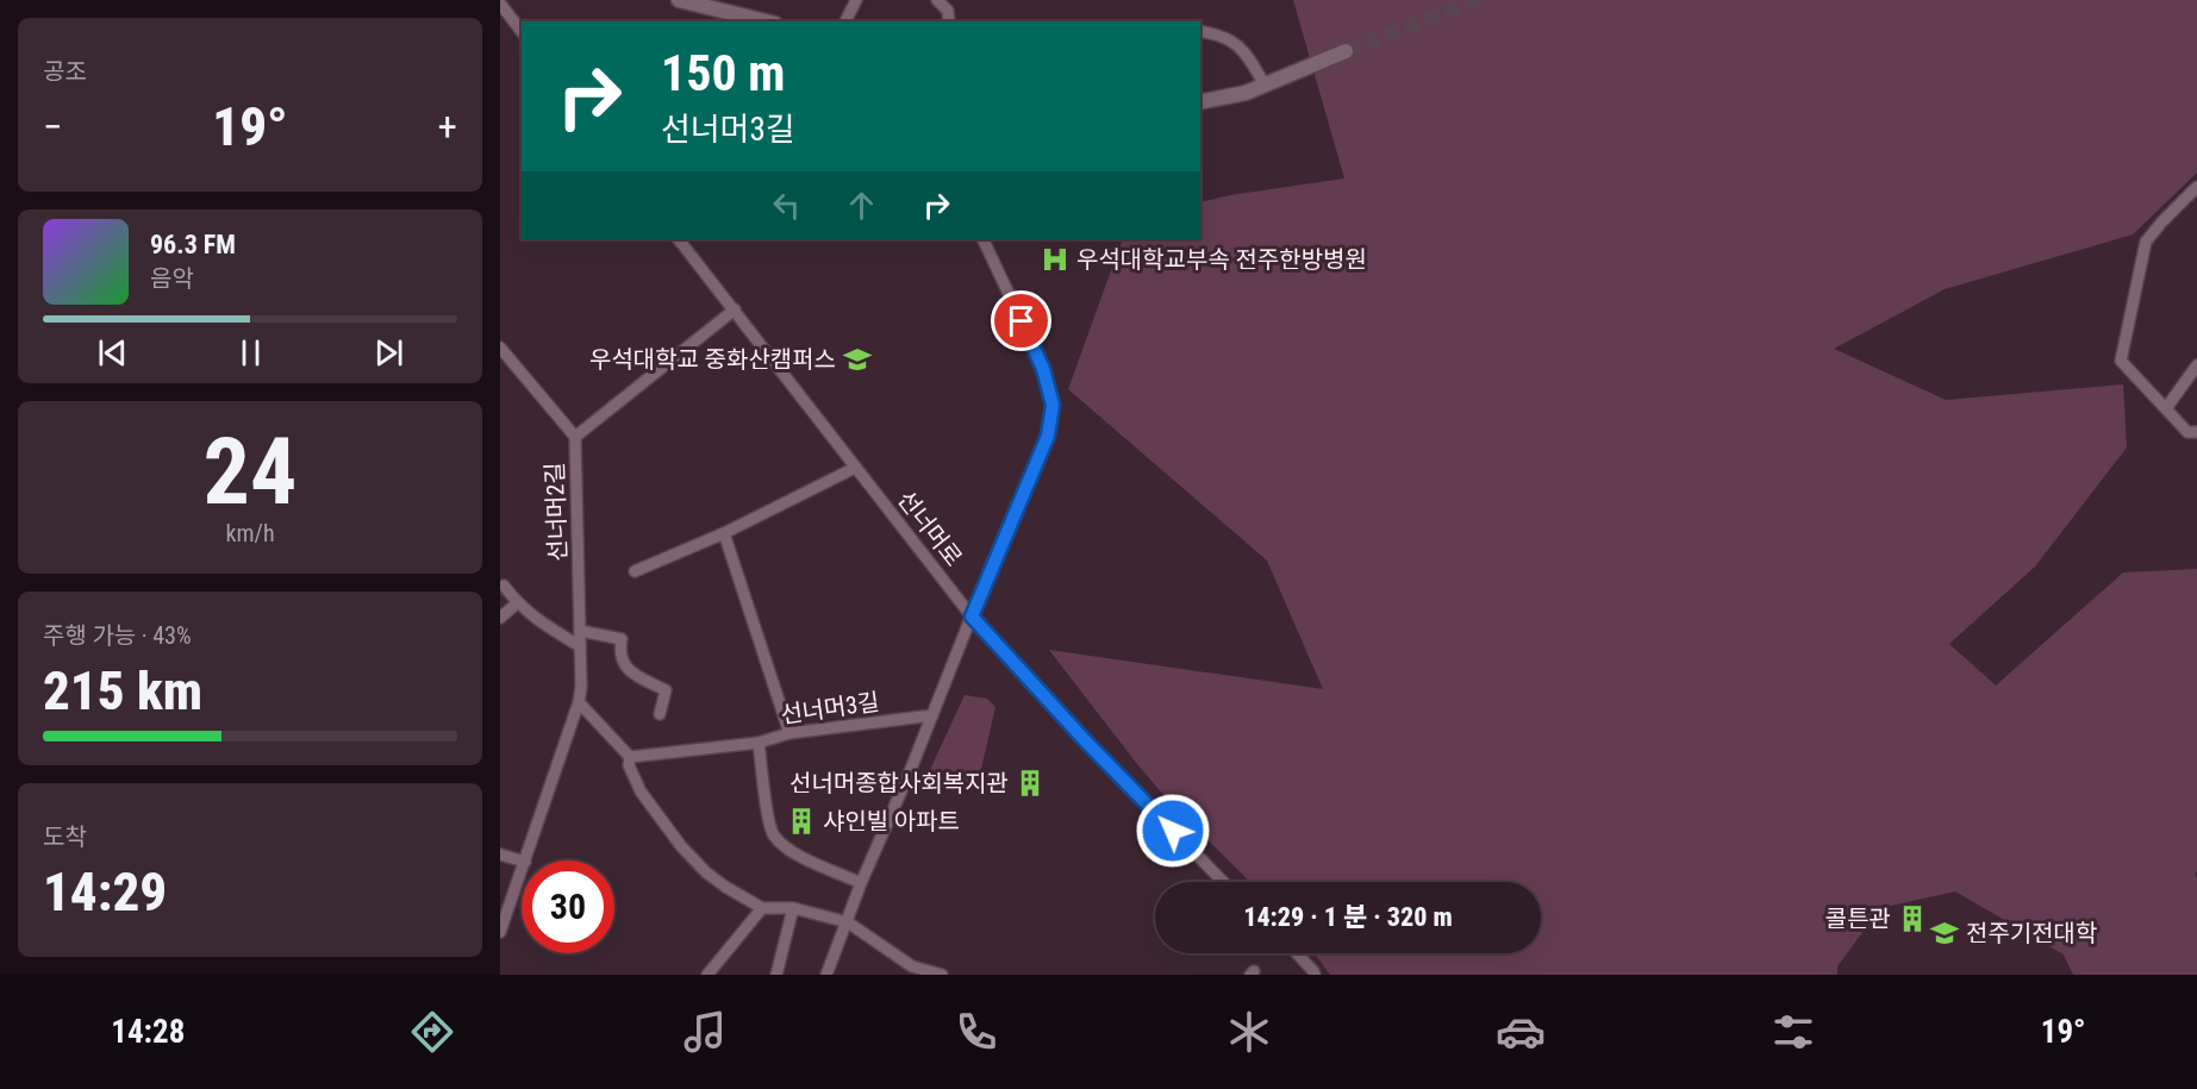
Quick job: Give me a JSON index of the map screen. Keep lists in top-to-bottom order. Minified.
{"streets":{"street":["선너머2길","선너머로","선너머3길"]},"places":{"hospital":["우석대학교부속 전주한방병원"],"school or university":["우석대학교 중화산캠퍼스","전주기전대학"],"building":["선너머종합사회복지관","샤인빌 아파트","콜튼관"]},"page":{"tile":["공조",["24","km/h"],["주행 가능 · 43%","215 km"],["도착","14:29"]],"turn":["150 m","선너머3길"],"heat":["−","19°","+"],"song":["96.3 FM","음악"],"limit":"30","trip":"14:29 · 1 분 · 320 m","tabs":["14:28","19°"]}}
